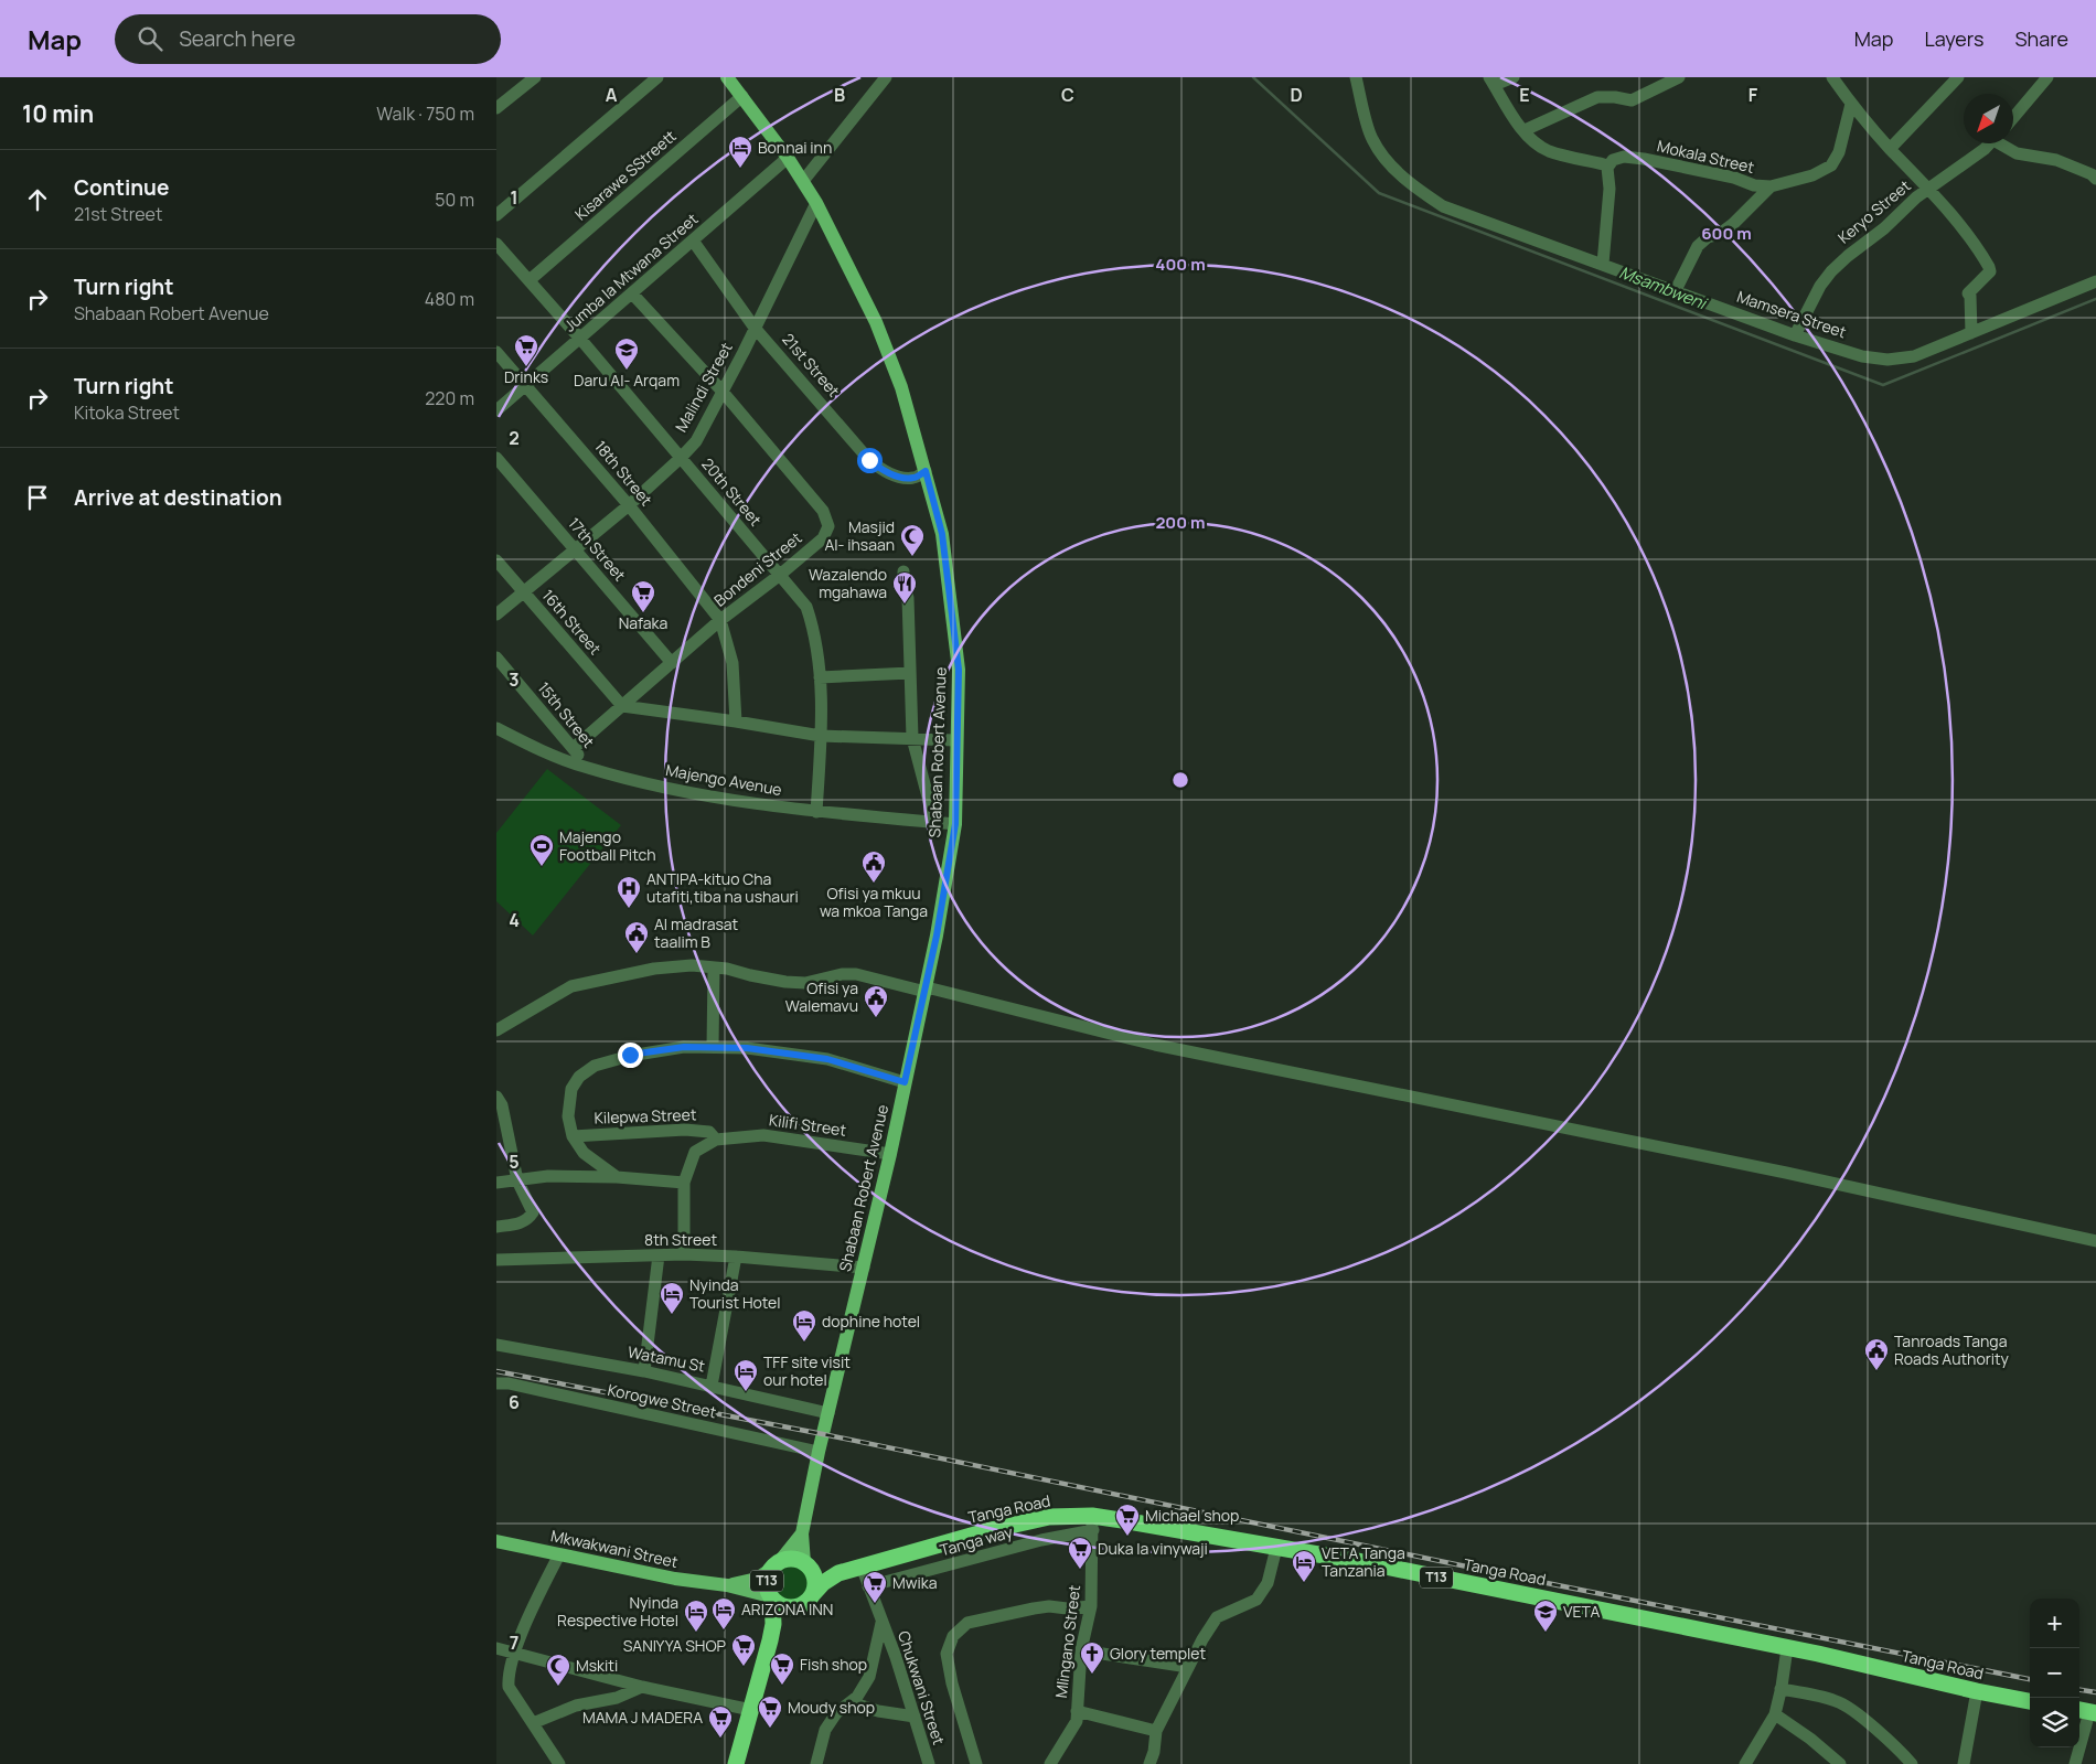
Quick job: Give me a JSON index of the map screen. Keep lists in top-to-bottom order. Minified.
{"streets":{"highway":["Tanga Road","T13"],"main road":["Shabaan Robert Avenue","Mkwakwani Street"],"street":["Mokala Street","Kisarawe SStreett","Keryo Street","Jumba la Mtwana Street","Mamsera Street","21st Street","Malindi Street","18th Street","20th Street","17th Street","Bondeni Street","16th Street","15th Street","Majengo Avenue","Kilepwa Street","Kilifi Street","8th Street","Watamu St","Korogwe Street","Tanga way","Mlingano Street","Chukwani Street"]},"crossings":[["Kisarawe SStreett","20th Street"],["Kisarawe SStreett","Shabaan Robert Avenue"],["Keryo Street","Mamsera Street"],["Jumba la Mtwana Street","21st Street"],["Jumba la Mtwana Street","18th Street"],["Jumba la Mtwana Street","20th Street"],["Jumba la Mtwana Street","Bondeni Street"],["Jumba la Mtwana Street","Shabaan Robert Avenue"],["21st Street","Malindi Street"],["21st Street","Shabaan Robert Avenue"],["Malindi Street","18th Street"],["Malindi Street","20th Street"],["Malindi Street","17th Street"],["Malindi Street","Bondeni Street"],["Malindi Street","16th Street"],["Malindi Street","Shabaan Robert Avenue"],["18th Street","Bondeni Street"],["20th Street","Bondeni Street"],["20th Street","Majengo Avenue"],["17th Street","Bondeni Street"],["Bondeni Street","16th Street"],["Bondeni Street","15th Street"],["15th Street","Majengo Avenue"],["Shabaan Robert Avenue","Majengo Avenue"],["Shabaan Robert Avenue","Kilifi Street"],["Shabaan Robert Avenue","8th Street"],["Shabaan Robert Avenue","Watamu St"],["Shabaan Robert Avenue","Korogwe Street"],["Kilepwa Street","Kilifi Street"],["Kilifi Street","8th Street"],["Tanga Road","Tanga way"],["Tanga Road","T13"],["Tanga Road","Mlingano Street"],["Tanga Road","Chukwani Street"],["Tanga way","Mlingano Street"],["Tanga way","Chukwani Street"]],"water":["Msambweni"],"places":{"hotel":["Bonnai inn","Nyinda Tourist Hotel","dophine hotel","TFF site visit our hotel","VETA Tanga Tanzania","ARIZONA INN","Nyinda Respective Hotel"],"supermarket":["Drinks","Nafaka","Michael shop","Duka la vinywaji","Mwika","SANIYYA SHOP","Fish shop","Moudy shop","MAMA J MADERA"],"school or university":["Daru Al- Arqam","VETA"],"mosque":["Masjid Al- ihsaan","Mskiti"],"restaurant":["Wazalendo mgahawa"],"sports":["Majengo Football Pitch"],"public building":["Ofisi ya mkuu wa mkoa Tanga","Al madrasat taalim B","Ofisi ya Walemavu","Tanroads Tanga Roads Authority"],"hospital":["ANTIPA-kituo Cha utafiti,tiba na ushauri"],"church":["Glory templet"]},"north":"bottom left","page":{"header":"Map","search":"Search here","nav":["Map","Layers","Share"],"heading":["10 min","Walk · 750 m"],"list":[["Continue","21st Street","50 m"],["Turn right","Shabaan Robert Avenue","480 m"],["Turn right","Kitoka Street","220 m"],"Arrive at destination"],"map_buttons":["+","−"]},"grid":{"columns":["A","B","C","D","E","F"],"rows":["1","2","3","4","5","6","7"]},"rings":["600 m","400 m","200 m"]}
